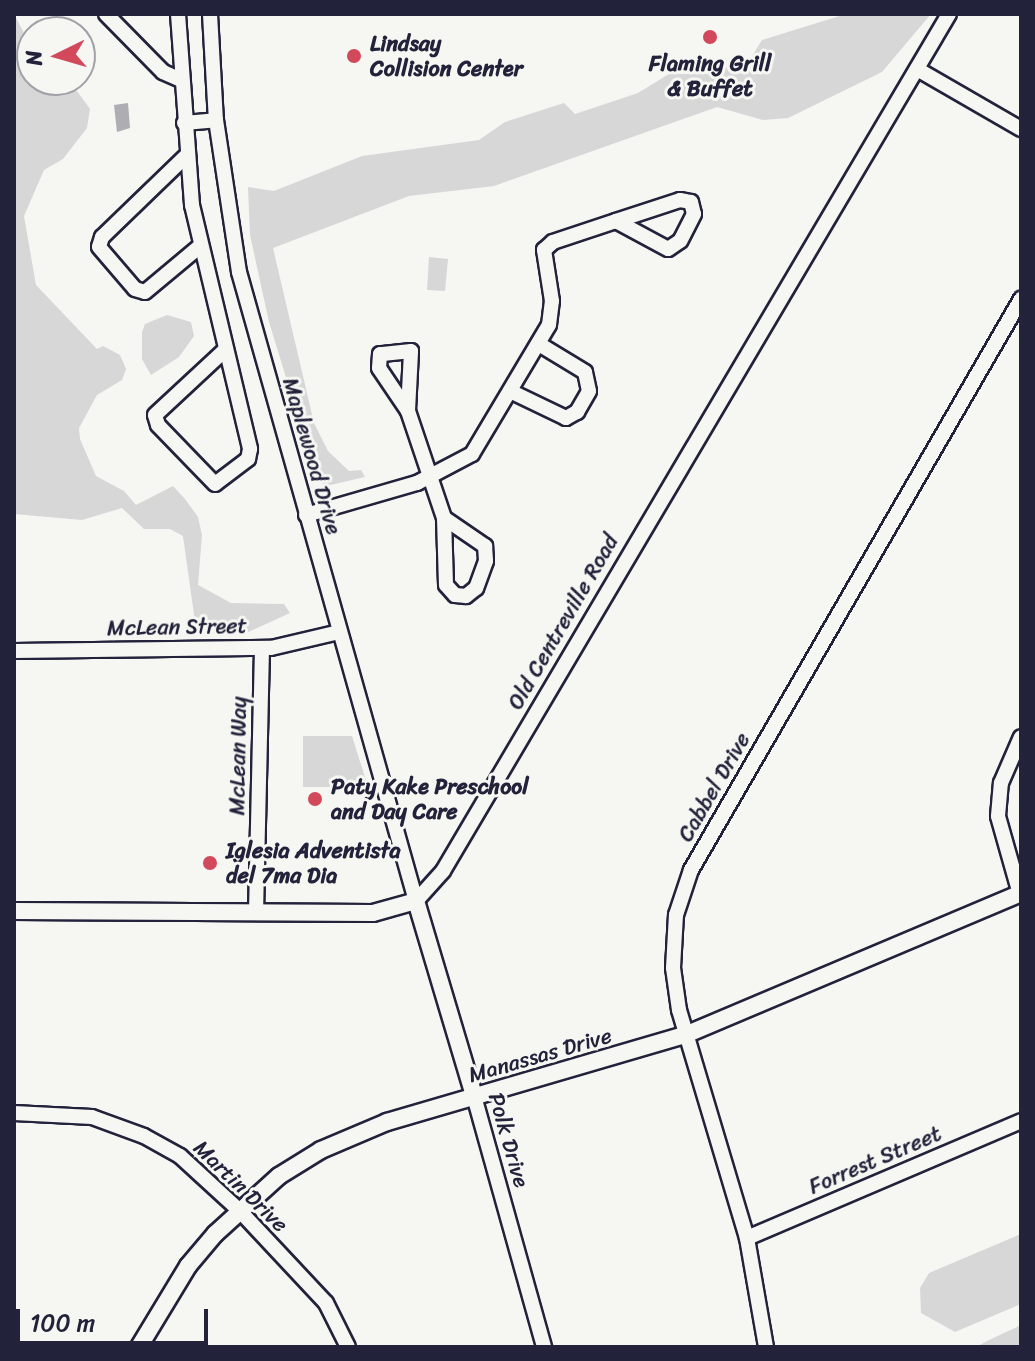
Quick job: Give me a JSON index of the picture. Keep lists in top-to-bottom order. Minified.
{"streets":{"main road":["Manassas Drive","Polk Drive"],"street":["Maplewood Drive","Old Centreville Road","McLean Street","McLean Way","Cabbel Drive","Forrest Street","Martin Drive"]},"crossings":[["Maplewood Drive","Old Centreville Road"],["Maplewood Drive","McLean Street"],["Maplewood Drive","Polk Drive"],["Old Centreville Road","Polk Drive"],["McLean Street","McLean Way"],["Cabbel Drive","Manassas Drive"],["Cabbel Drive","Forrest Street"],["Manassas Drive","Polk Drive"],["Manassas Drive","Martin Drive"]],"places":["Flaming Grill & Buffet","Lindsay Collision Center","Paty Kake Preschool and Day Care","Iglesia Adventista del 7ma Dia"],"scale_bar":"100 m","north":"left"}
